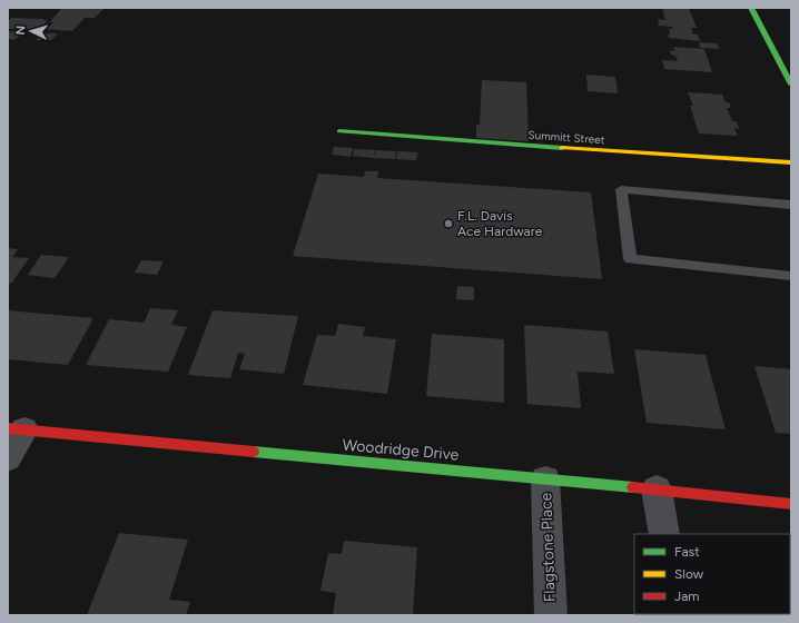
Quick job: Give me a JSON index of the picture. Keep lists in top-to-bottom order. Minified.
{"streets":{"street":["Summitt Street","Woodridge Drive","Flagstone Place"]},"crossings":[["Woodridge Drive","Flagstone Place"]],"places":["F.L. Davis Ace Hardware"],"legend":["Fast","Slow","Jam"],"north":"left"}
